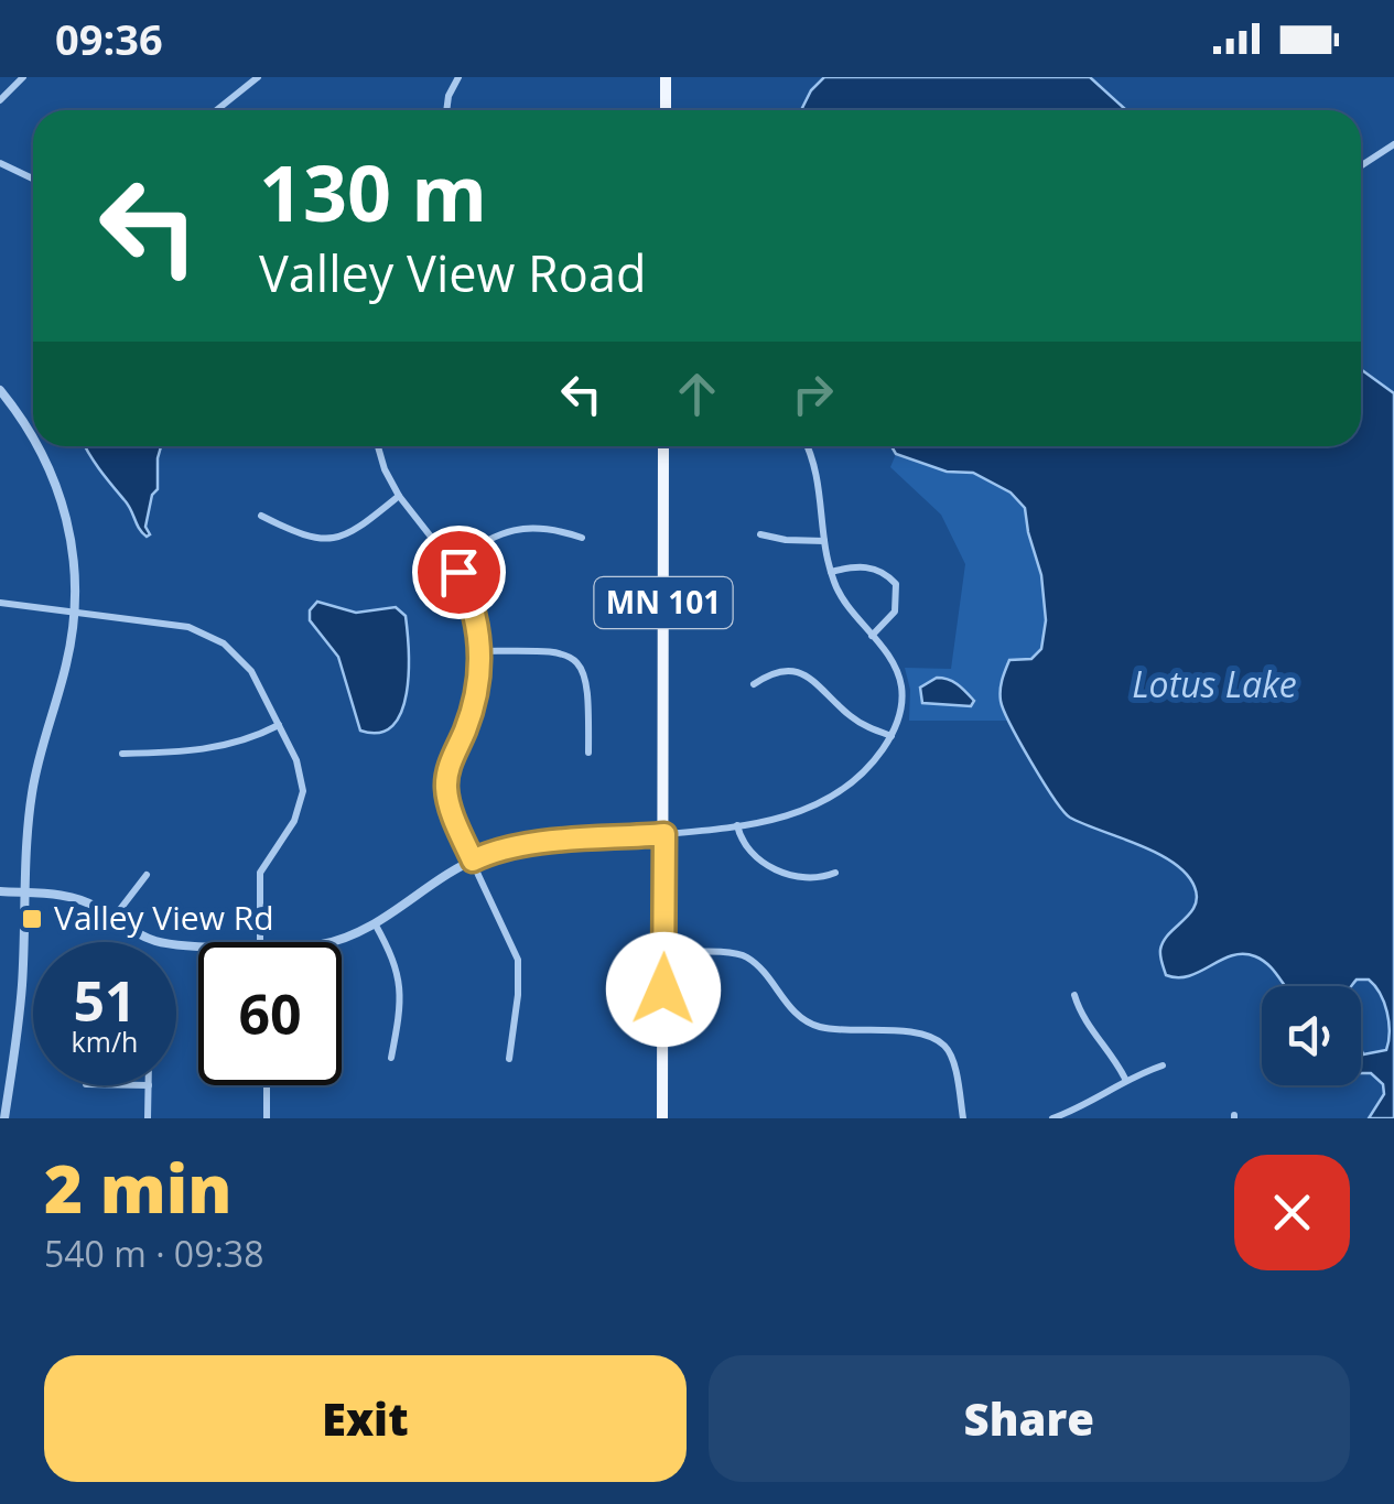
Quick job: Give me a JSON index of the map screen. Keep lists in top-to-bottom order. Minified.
{"streets":{"main road":["MN 101"]},"water":["Lotus Lake"],"places":{"transit":["Valley View Rd"]},"page":{"status":"09:36","turn":["130 m","Valley View Road"],"speed":"51 km/h","limit":"60","heading":["2 min","540 m · 09:38"],"buttons":["Exit","Share"]}}
